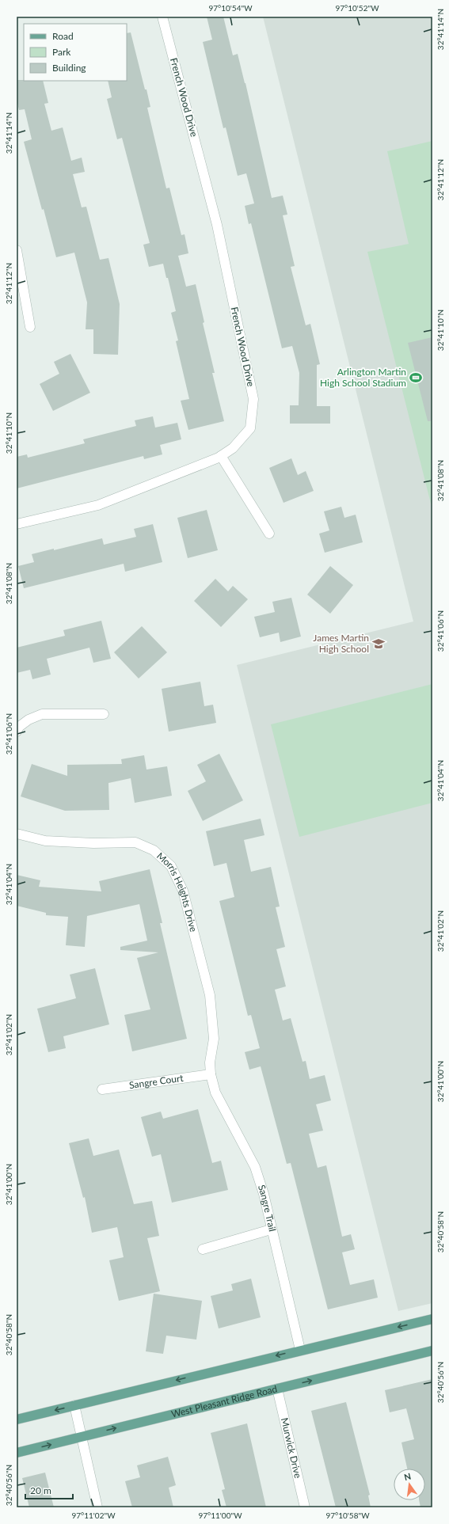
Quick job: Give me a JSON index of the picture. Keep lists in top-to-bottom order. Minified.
{"streets":{"main road":["West Pleasant Ridge Road"],"street":["French Wood Drive","Morris Heights Drive","Sangre Court","Sangre Trail","Murwick Drive"]},"crossings":[["Morris Heights Drive","Sangre Court"],["Morris Heights Drive","Sangre Trail"],["Sangre Court","Sangre Trail"],["West Pleasant Ridge Road","Murwick Drive"]],"places":{"sports":["Arlington Martin High School Stadium"],"school or university":["James Martin High School"]},"legend":["Road","Park","Building"],"scale_bar":"20 m","north":"top","coordinates":["97°10'54\"W","97°10'52\"W","32°41'14\"N","32°41'12\"N","32°41'10\"N","32°41'08\"N","32°41'06\"N","32°41'04\"N","32°41'02\"N","32°41'00\"N","32°40'58\"N","32°40'56\"N","97°11'02\"W","97°11'00\"W","97°10'58\"W"]}
